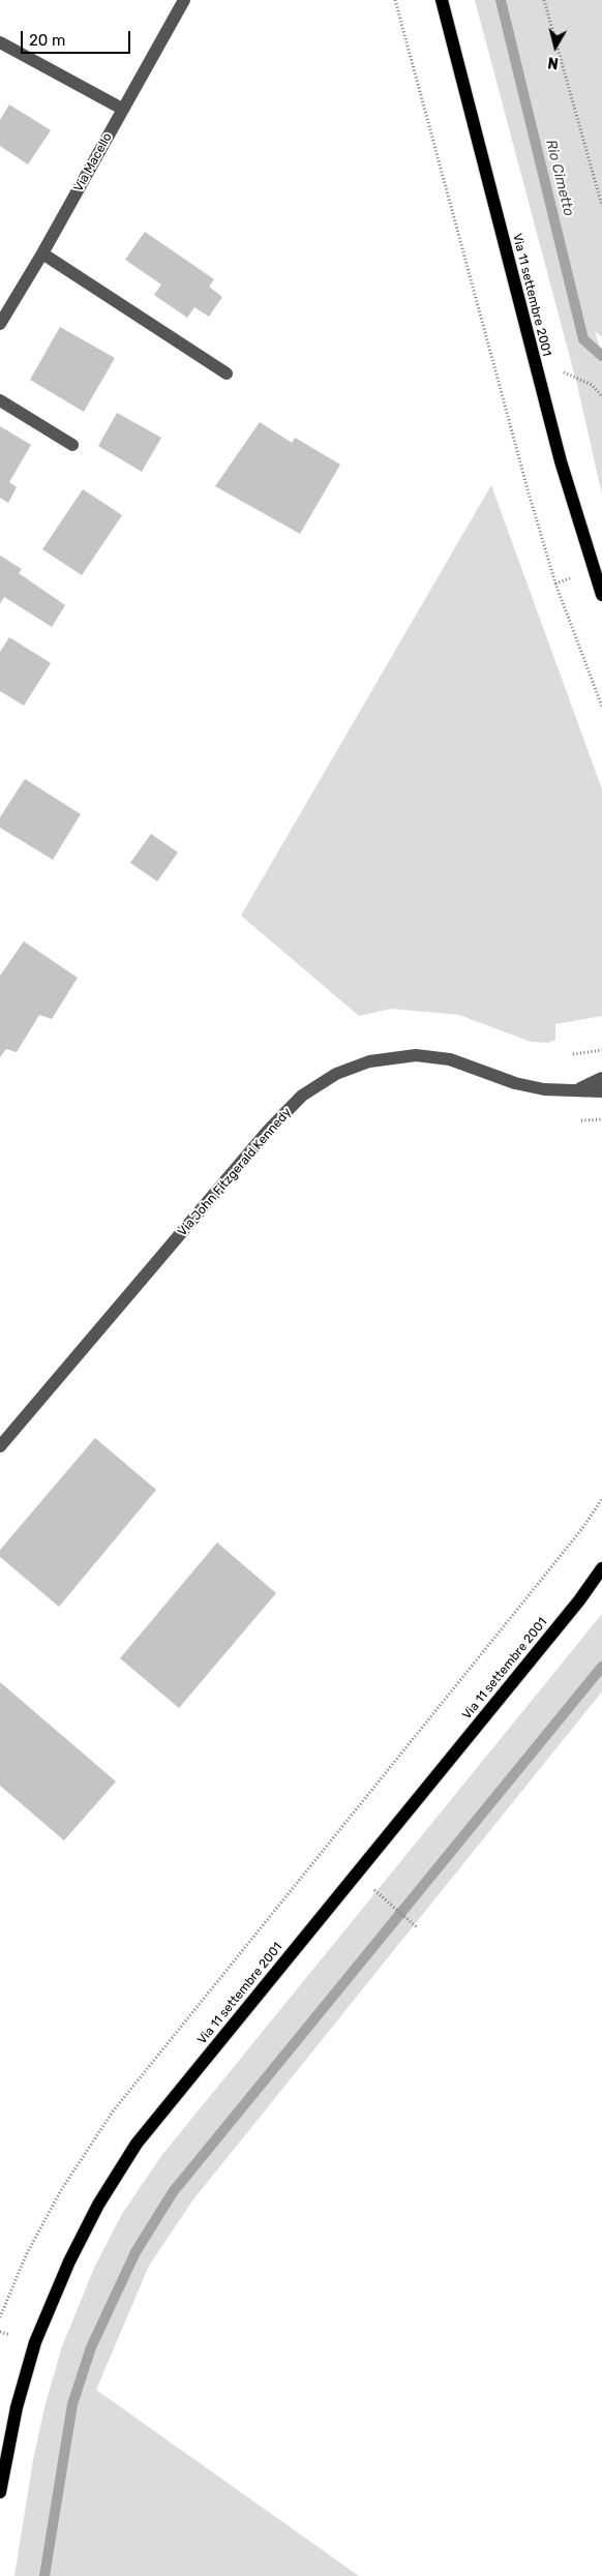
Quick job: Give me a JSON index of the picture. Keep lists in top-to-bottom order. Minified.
{"streets":{"main road":["Via 11 settembre 2001"],"street":["Via Macello","Via John Fitzgerald Kennedy"]},"water":["Rio Cimetto"],"scale_bar":"20 m","north":"bottom"}
